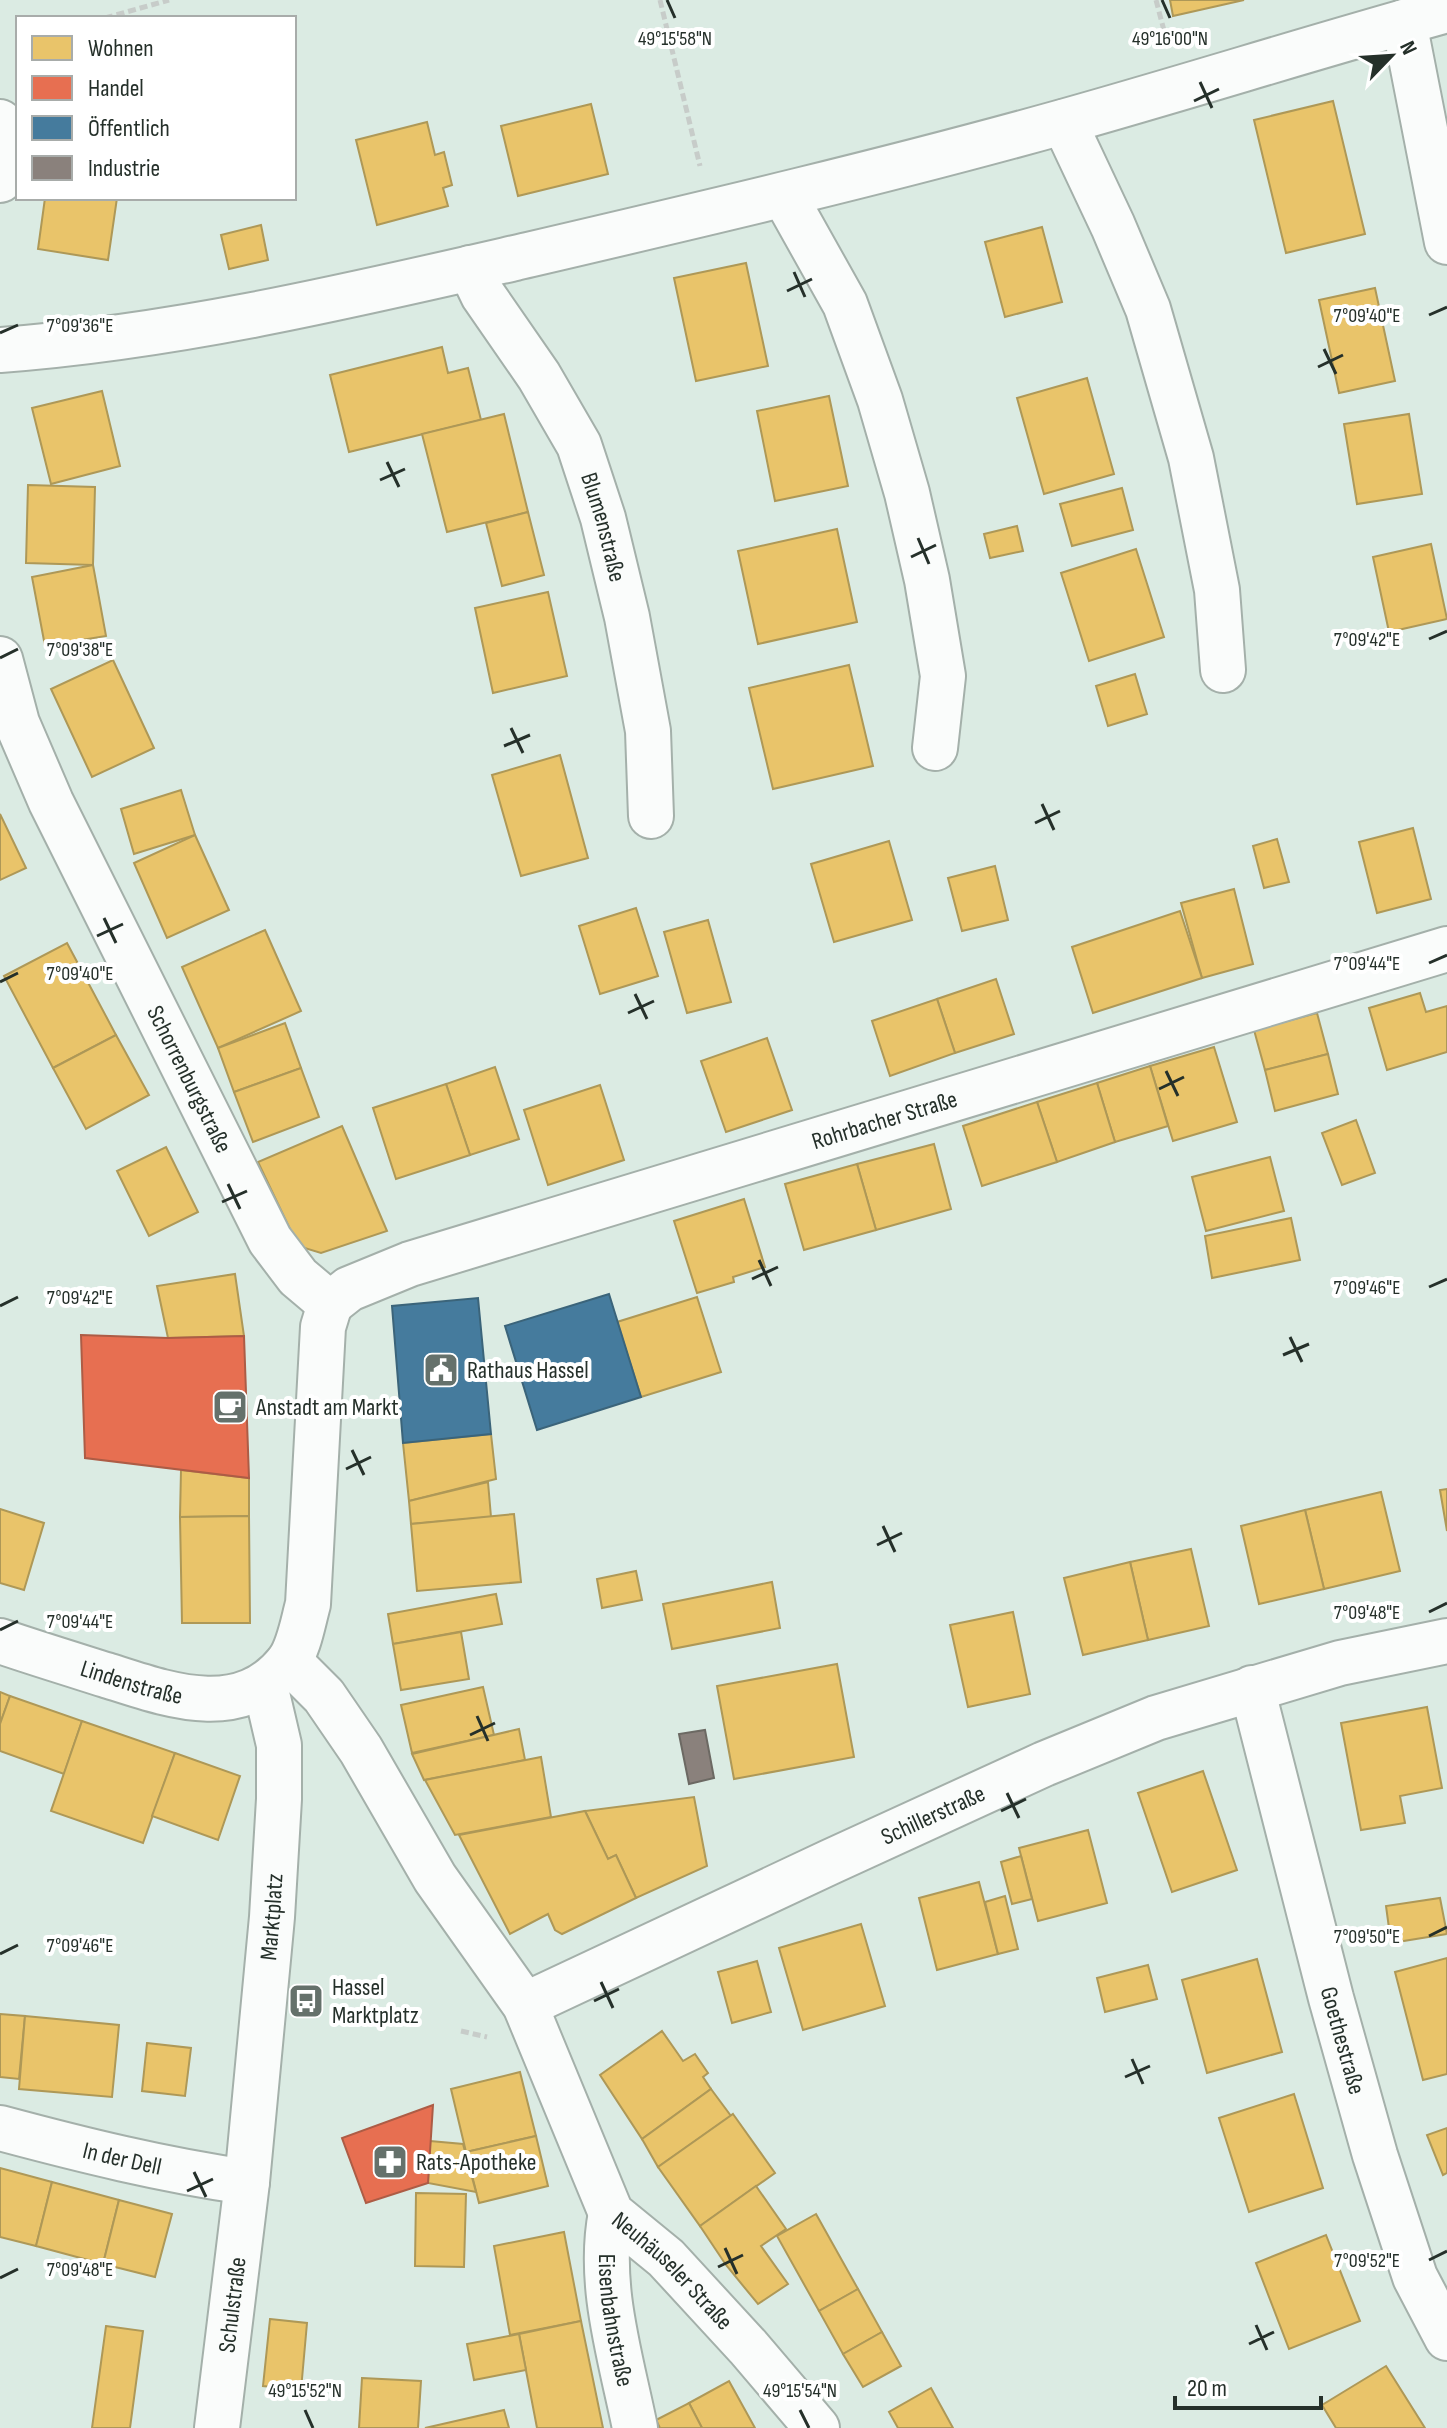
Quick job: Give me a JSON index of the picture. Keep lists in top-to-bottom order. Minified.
{"streets":{"street":["Blumenstraße","Schorrenburgstraße","Rohrbacher Straße","Lindenstraße","Schillerstraße","Marktplatz","Goethestraße","In der Dell","Neuhäuseler Straße","Schulstraße","Eisenbahnstraße"]},"crossings":[["Schorrenburgstraße","Rohrbacher Straße"],["Lindenstraße","Marktplatz"],["Schillerstraße","Goethestraße"],["Schillerstraße","Neuhäuseler Straße"],["Marktplatz","In der Dell"],["Marktplatz","Schulstraße"],["In der Dell","Schulstraße"],["Neuhäuseler Straße","Eisenbahnstraße"]],"places":{"public building":["Rathaus Hassel"],"cafe":["Anstadt am Markt"],"bus stop":["Hassel Marktplatz"],"pharmacy":["Rats-Apotheke"]},"legend":["Wohnen","Handel","Öffentlich","Industrie"],"scale_bar":"20 m","north":"top right","coordinates":["49°15'58\"N","49°16'00\"N","7°09'40\"E","7°09'36\"E","7°09'42\"E","7°09'38\"E","7°09'44\"E","7°09'46\"E","7°09'48\"E","7°09'50\"E","7°09'52\"E","49°15'52\"N","49°15'54\"N"]}
